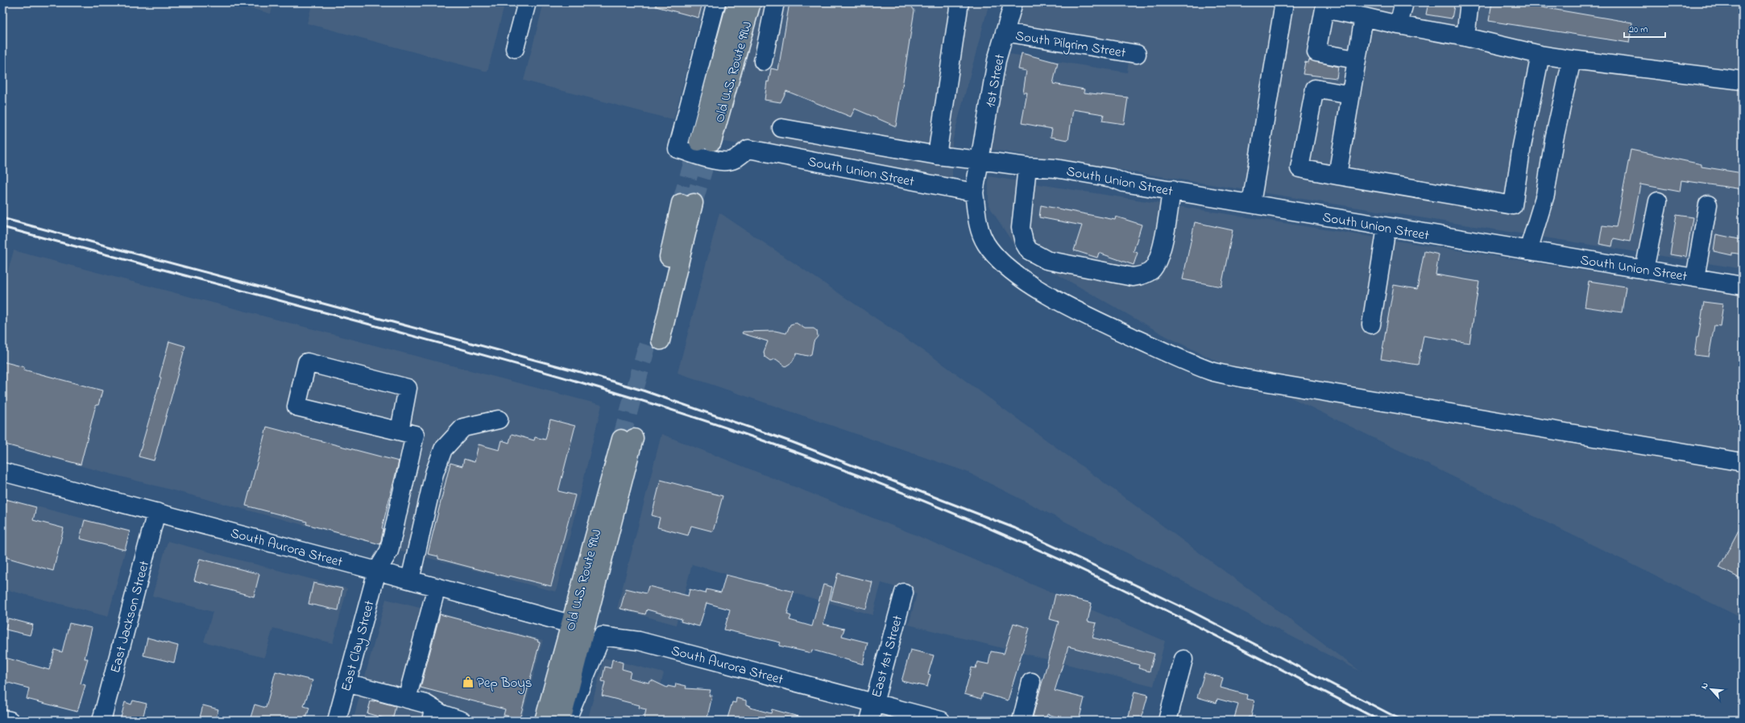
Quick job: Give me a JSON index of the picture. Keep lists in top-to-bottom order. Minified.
{"streets":{"main road":["Old U.S. Route 99W"],"street":["South Pilgrim Street","1st Street","South Union Street","South Aurora Street","East Jackson Street","East Clay Street","East 1st Street"]},"crossings":[["South Pilgrim Street","1st Street"],["Old U.S. Route 99W","South Aurora Street"],["1st Street","South Union Street"],["South Aurora Street","East Jackson Street"],["South Aurora Street","East Clay Street"],["South Aurora Street","East 1st Street"]],"places":{"shop":["Pep Boys"]},"scale_bar":"20 m","north":"top left"}
